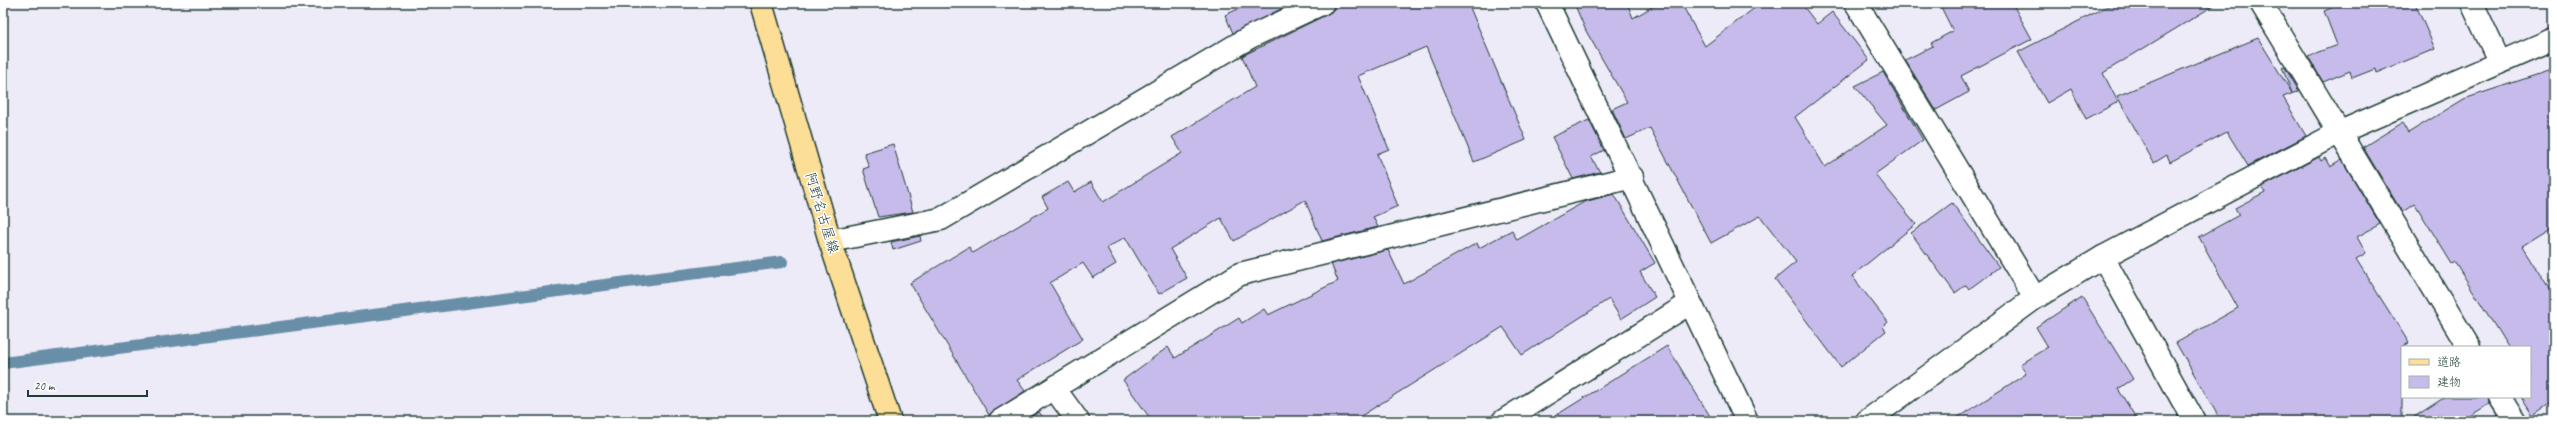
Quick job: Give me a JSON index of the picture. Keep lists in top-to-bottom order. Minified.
{"streets":{"main road":["阿野名古屋線"]},"legend":["道路","建物"],"scale_bar":"20 m"}
